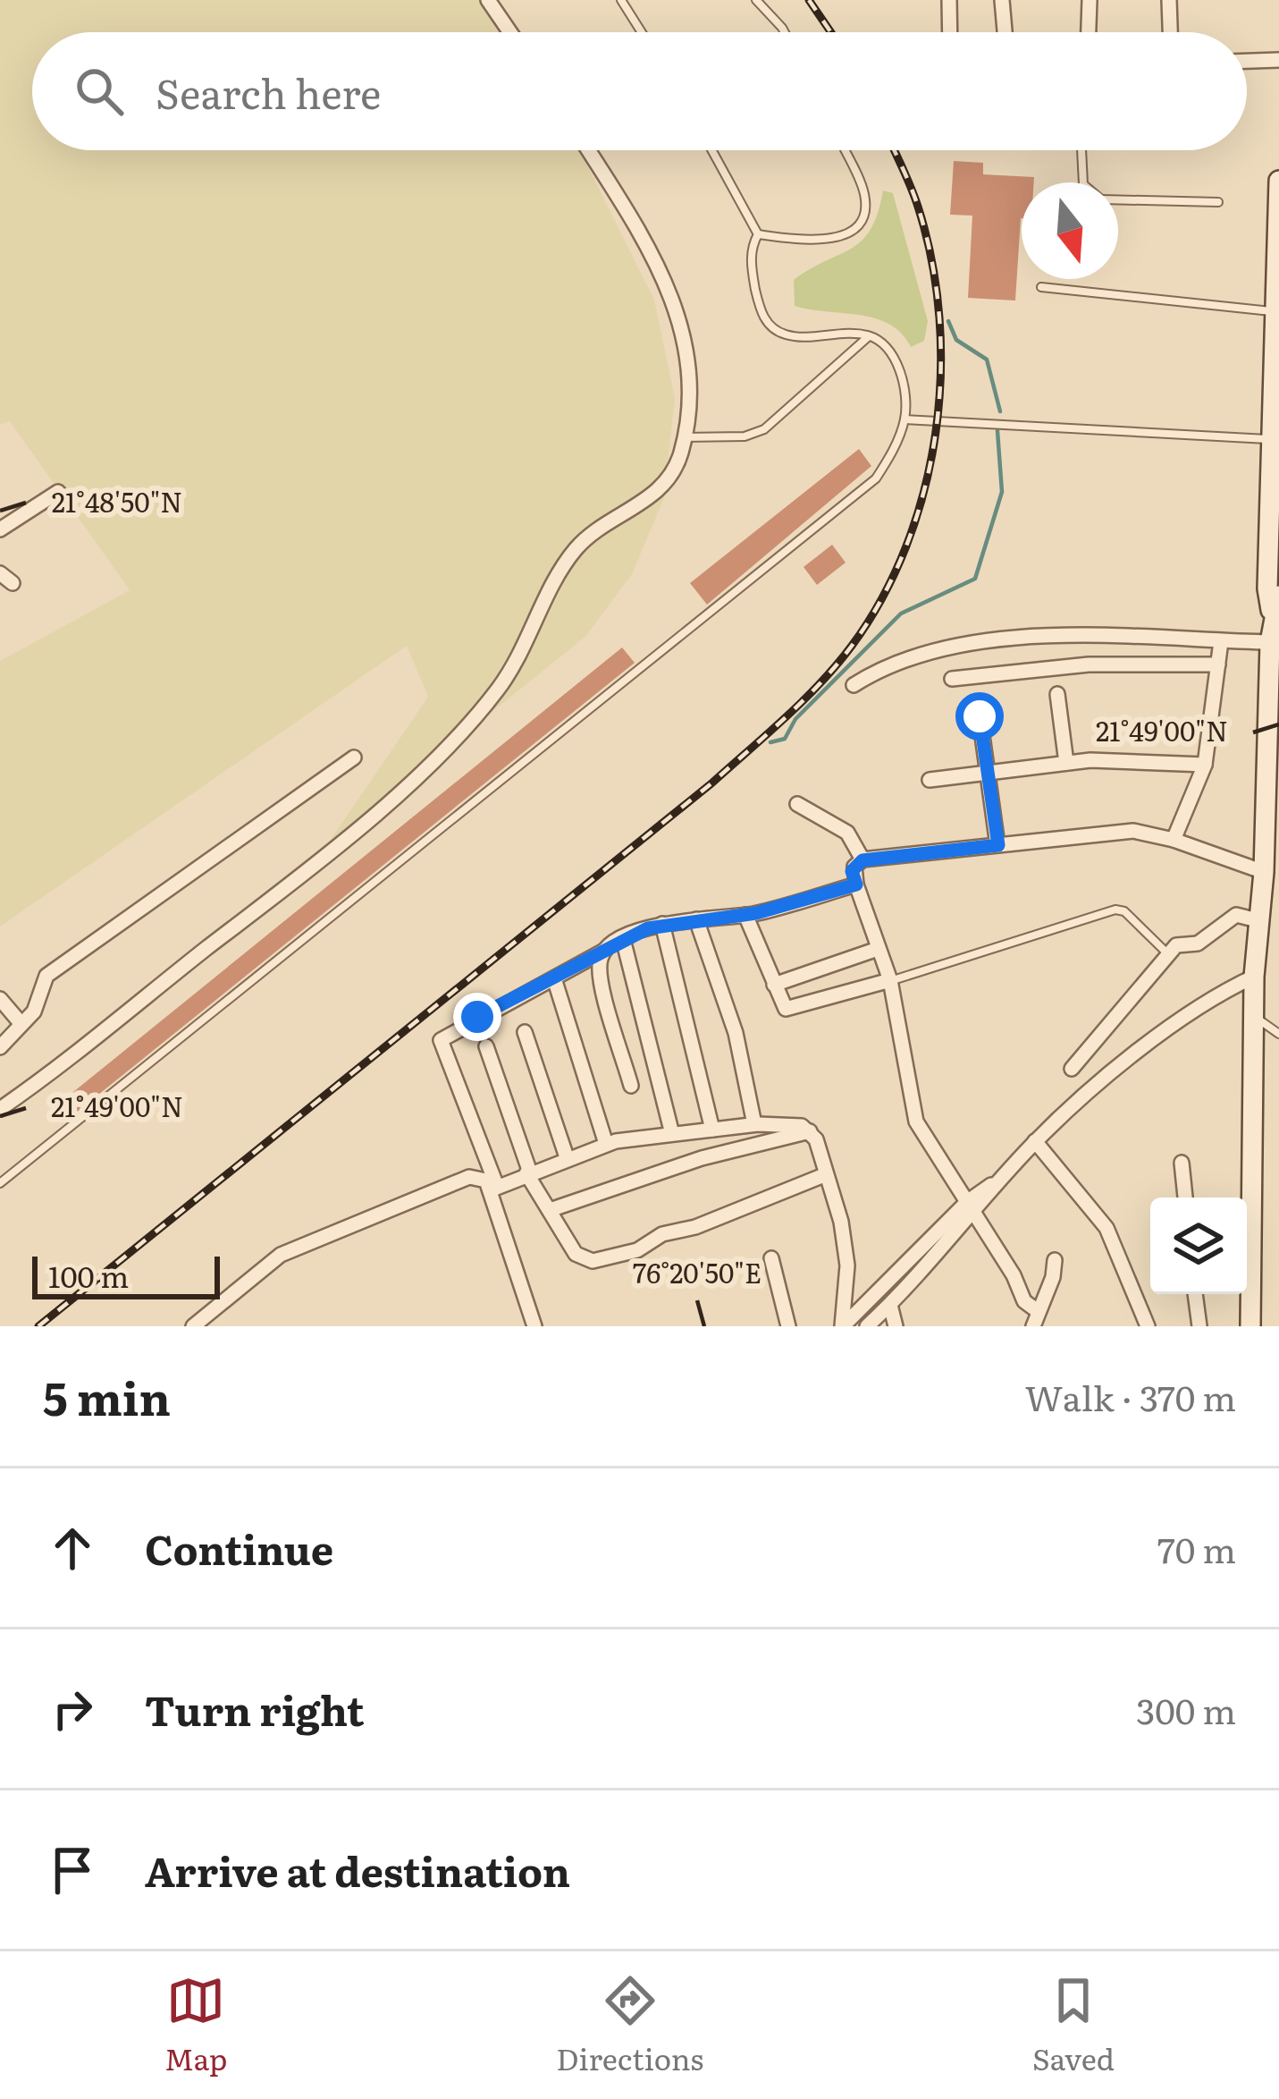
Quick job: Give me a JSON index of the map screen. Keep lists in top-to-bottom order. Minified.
{"scale_bar":"100 m","north":"bottom","page":{"search":"Search here","scale":"100 m","heading":["5 min","Walk · 370 m"],"list":[["Continue","70 m"],["Turn right","300 m"],"Arrive at destination"],"nav":["Map","Directions","Saved"]},"coordinates":["21°48'50\"N","21°49'00\"N","76°20'50\"E"]}
